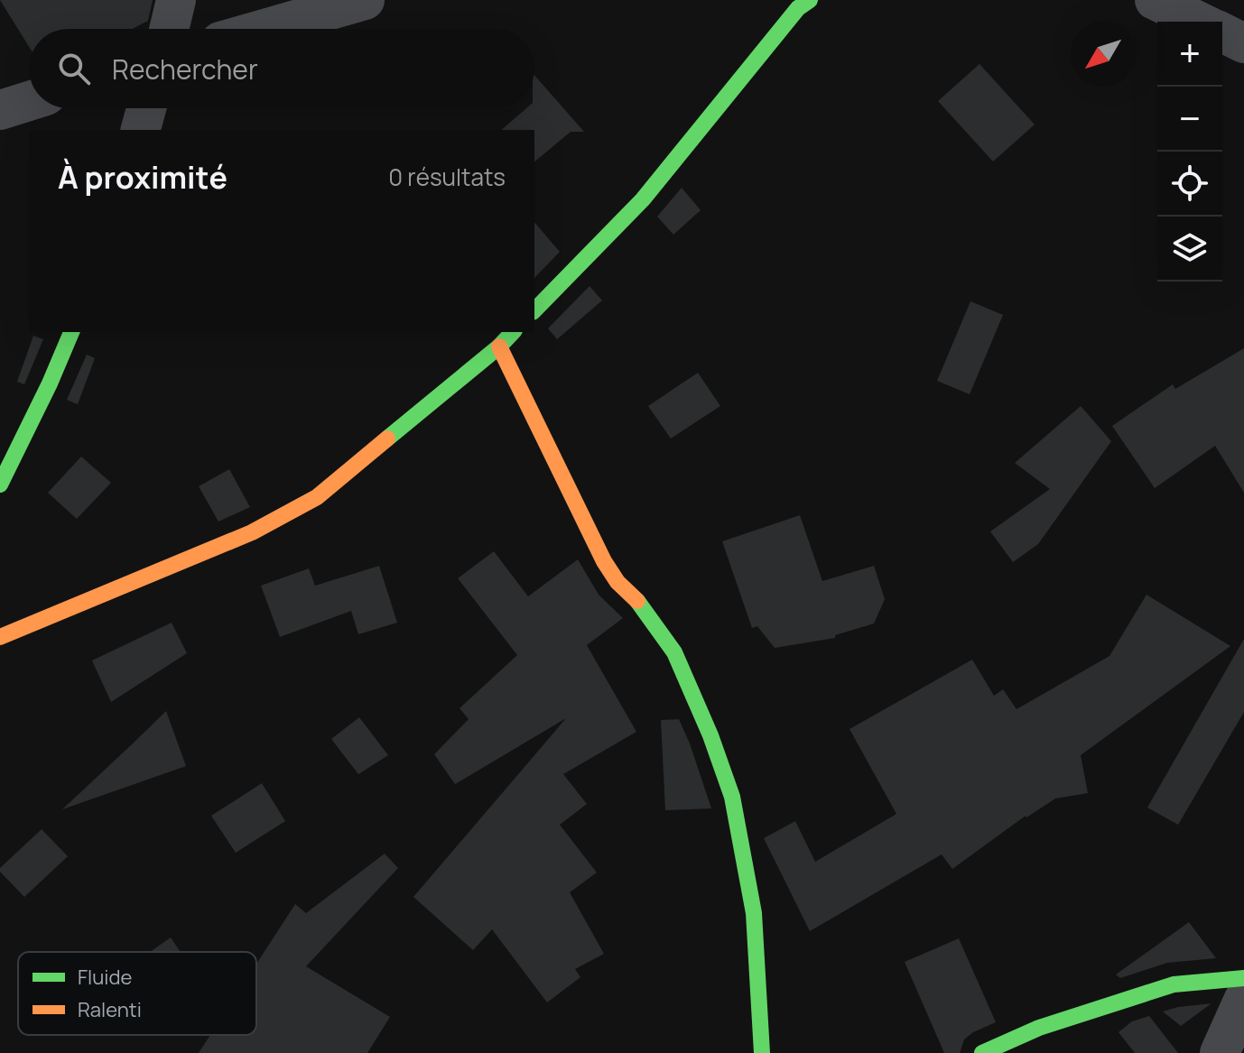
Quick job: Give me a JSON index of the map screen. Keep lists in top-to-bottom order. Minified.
{"legend":["Fluide","Ralenti"],"north":"bottom left","page":{"map_buttons":["+","−"],"search":"Rechercher","heading":["À proximité","0 résultats"]}}
